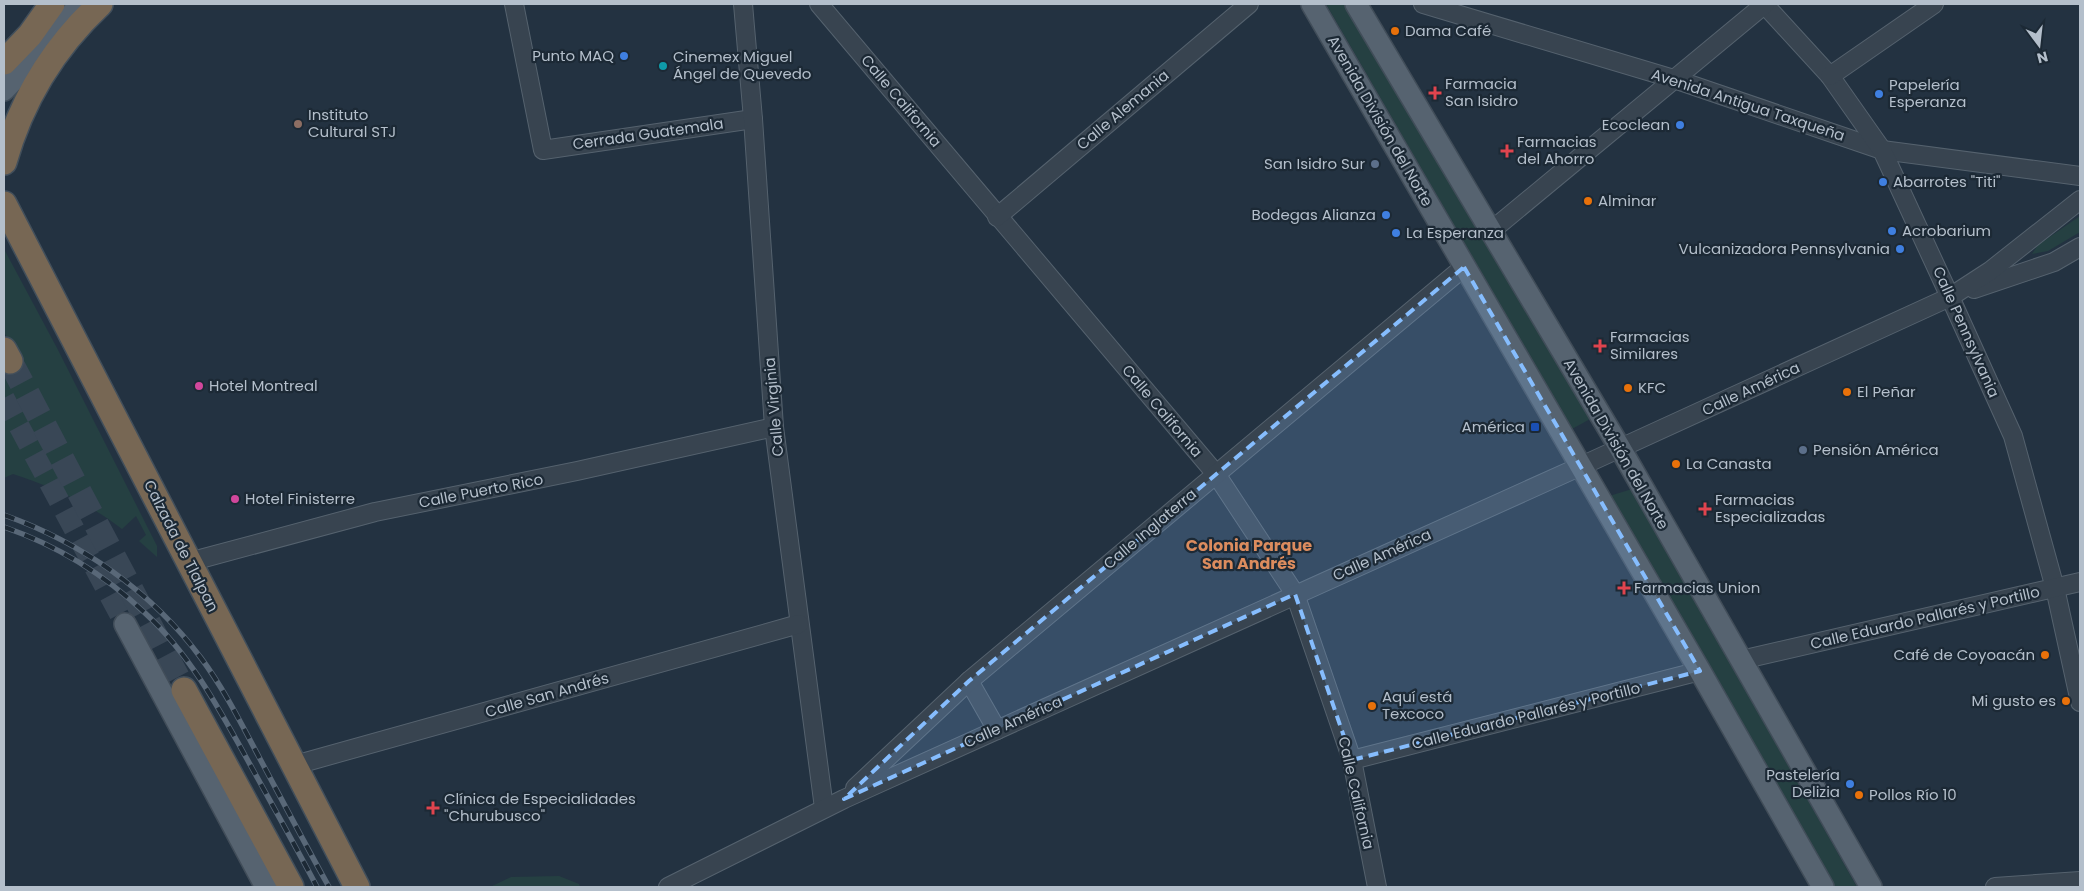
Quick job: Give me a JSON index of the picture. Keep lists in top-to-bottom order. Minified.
{"streets":{"highway":["Calzada de Tlalpan"],"main road":["Avenida División del Norte"],"street":["Calle California","Avenida Antigua Taxqueña","Calle Alemania","Cerrada Guatemala","Calle Pennsylvania","Calle América","Calle Virginia","Calle Puerto Rico","Calle Inglaterra","Calle Eduardo Pallarés y Portillo","Calle San Andrés"]},"crossings":[["Calle California","Calle Alemania"],["Calle California","Calle América"],["Calle California","Calle Inglaterra"],["Calle California","Calle Eduardo Pallarés y Portillo"],["Avenida Antigua Taxqueña","Calle Pennsylvania"],["Avenida División del Norte","Calle América"],["Avenida División del Norte","Calle Inglaterra"],["Avenida División del Norte","Calle Eduardo Pallarés y Portillo"],["Cerrada Guatemala","Calle Virginia"],["Calle Pennsylvania","Calle América"],["Calle Pennsylvania","Calle Eduardo Pallarés y Portillo"],["Calle América","Calle Virginia"],["Calle América","Calle Inglaterra"],["Calle Virginia","Calle Puerto Rico"],["Calle Virginia","Calle San Andrés"],["Calle Puerto Rico","Calzada de Tlalpan"],["Calzada de Tlalpan","Calle San Andrés"]],"districts":["Colonia Parque San Andrés"],"places":{"other":["Dama Café","Punto MAQ","Cinemex Miguel Ángel de Quevedo","Papelería Esperanza","Instituto Cultural STJ","Ecoclean","San Isidro Sur","Abarrotes \"Titi\"","Alminar","Bodegas Alianza","Acrobarium","La Esperanza","Vulcanizadora Pennsylvania","Hotel Montreal","KFC","El Peñar","Pensión América","La Canasta","Hotel Finisterre","Café de Coyoacán","Mi gusto es","Aquí está Texcoco","Pastelería Delizia","Pollos Río 10"],"health":["Farmacia San Isidro","Farmacias del Ahorro","Farmacias Similares","Farmacias Especializadas","Farmacias Union","Clínica de Especialidades \"Churubusco\""],"transit":["América"]},"north":"bottom"}
